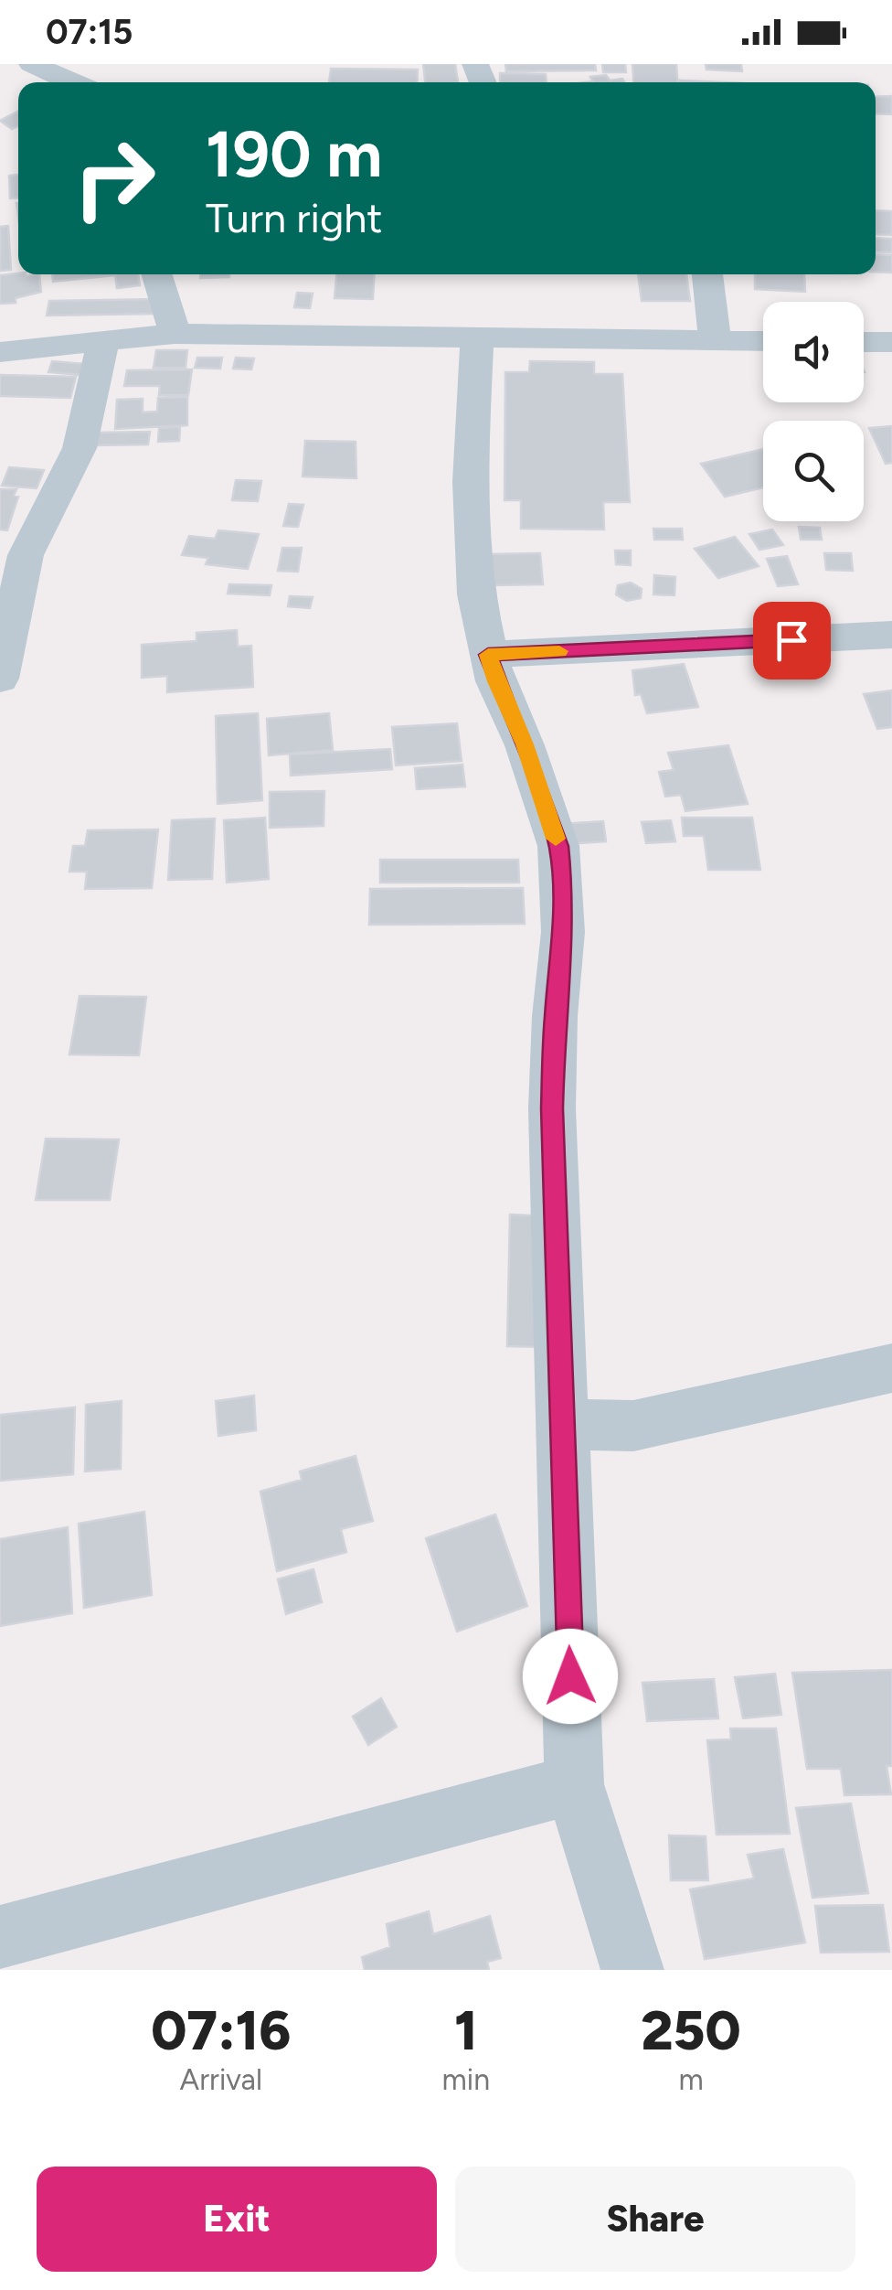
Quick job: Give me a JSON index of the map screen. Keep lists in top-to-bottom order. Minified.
{"page":{"status":"07:15","turn":["190 m","Turn right"],"eta":["07:16","Arrival","1","min","250","m"],"buttons":["Exit","Share"]}}
